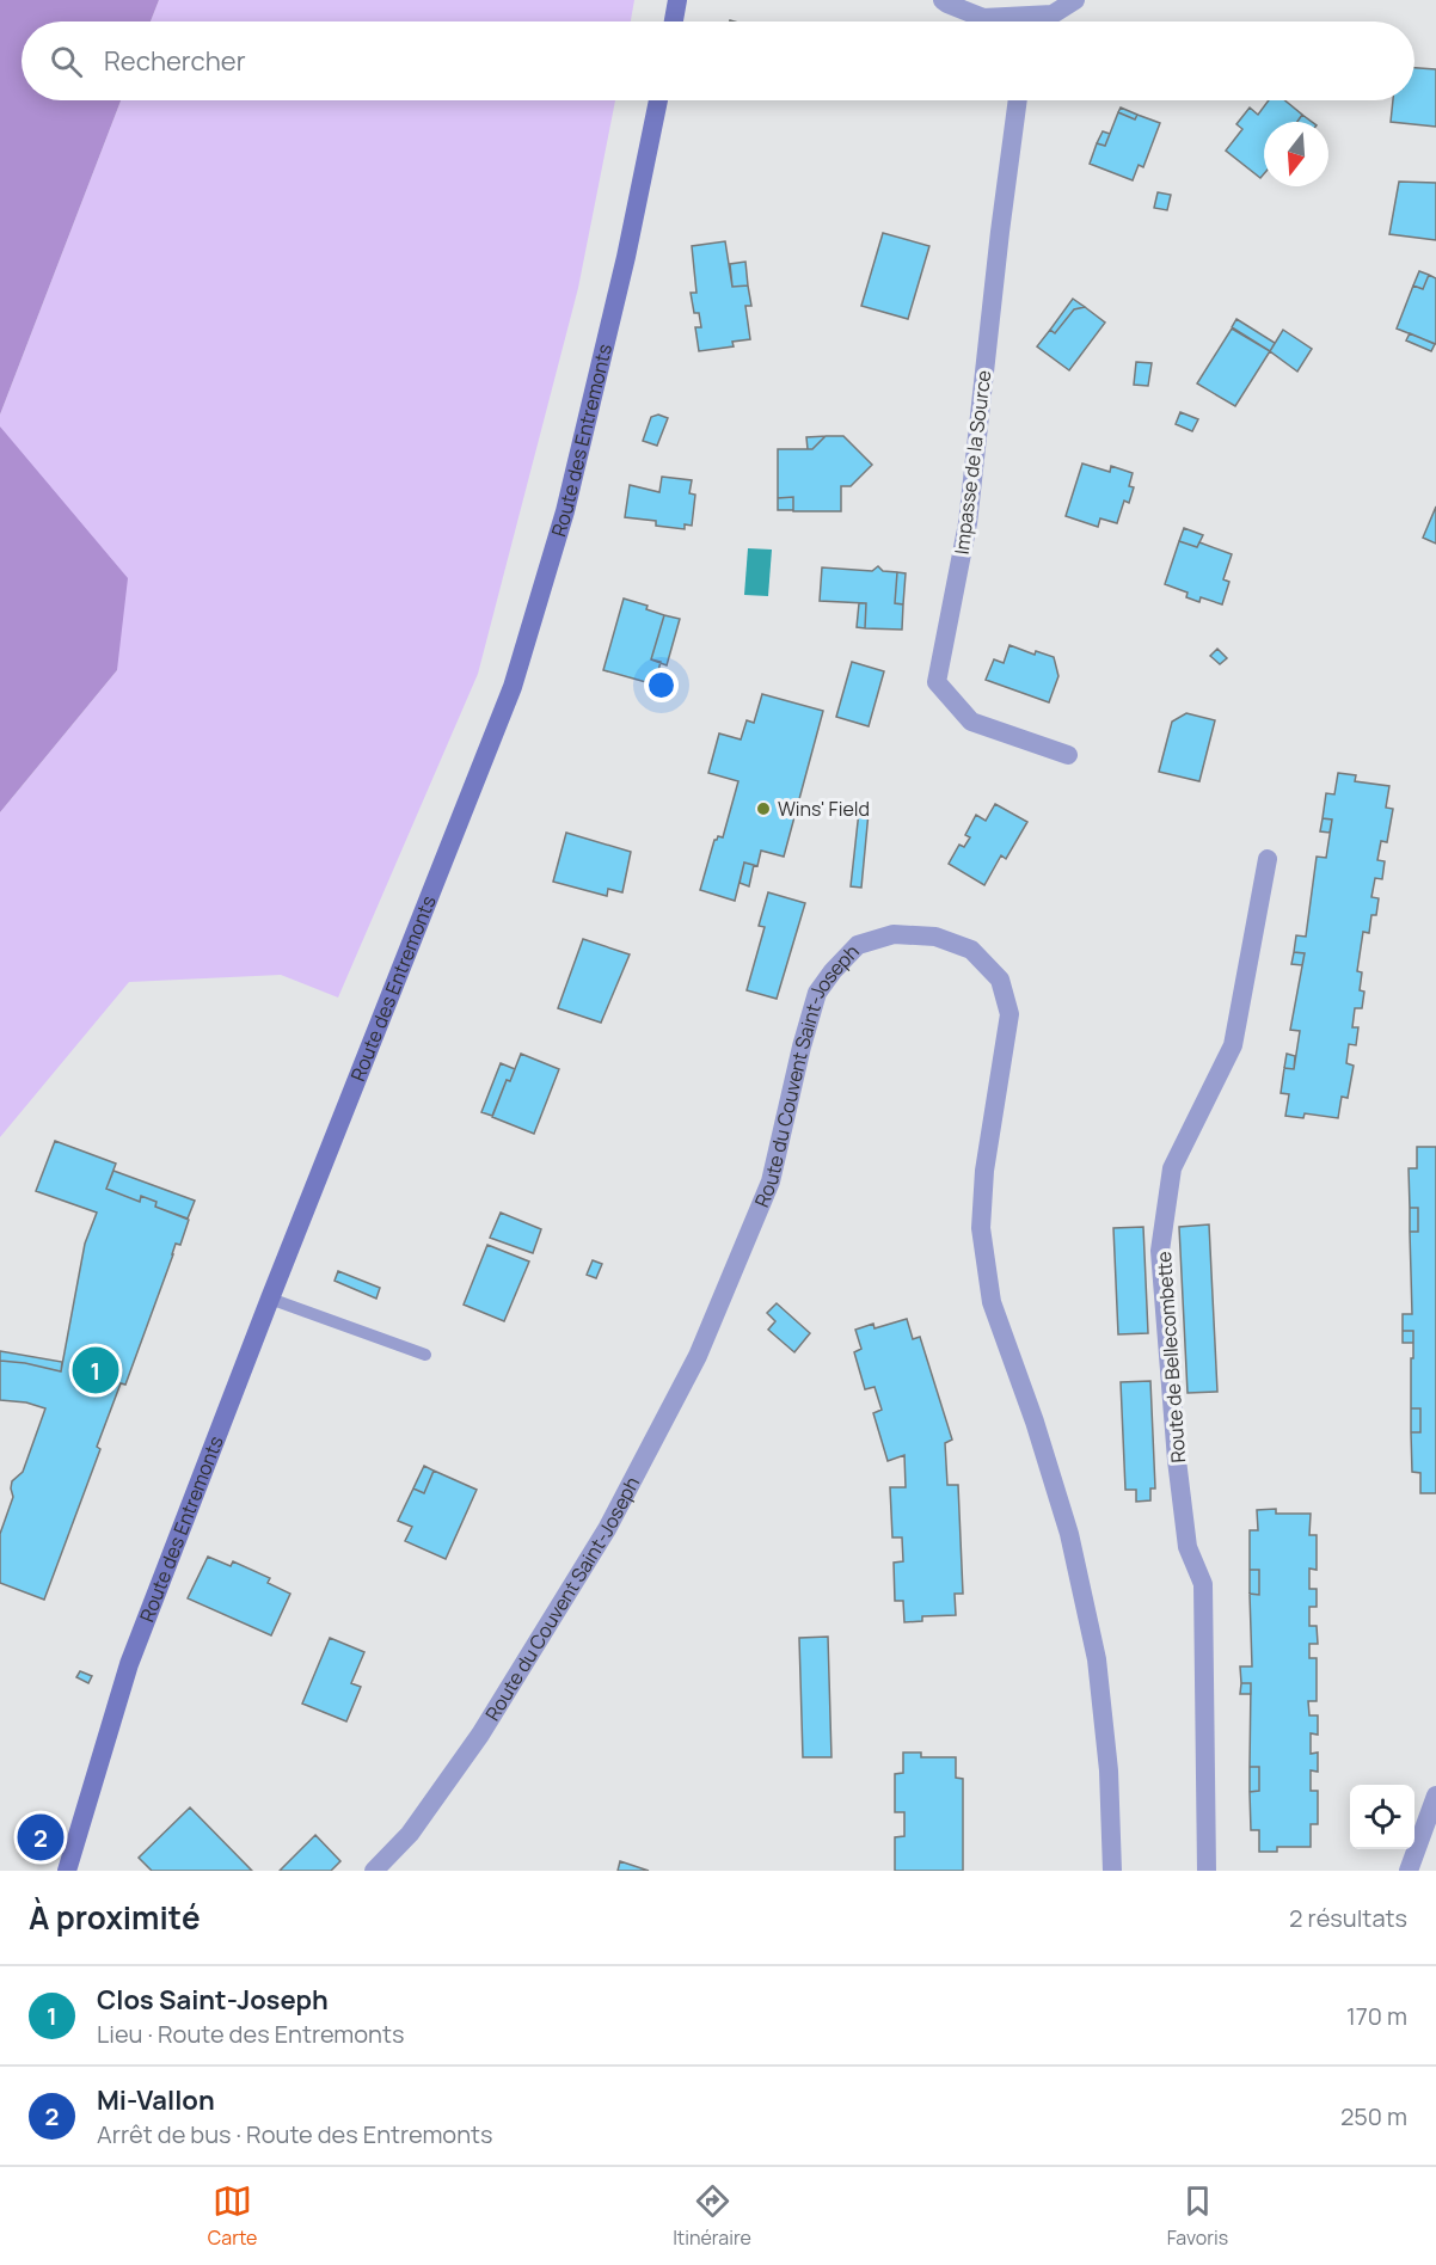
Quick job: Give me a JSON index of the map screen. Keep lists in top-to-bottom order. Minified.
{"streets":{"main road":["Route des Entremonts"],"street":["Impasse de la Source","Route du Couvent Saint-Joseph","Route de Bellecombette"]},"places":["Wins' Field"],"north":"bottom","page":{"search":"Rechercher","pins":["1","2"],"heading":["À proximité","2 résultats"],"list":[{"mark":"1","name":"Clos Saint-Joseph","note":"Lieu · Route des Entremonts","value":"170 m"},{"mark":"2","name":"Mi-Vallon","note":"Arrêt de bus · Route des Entremonts","value":"250 m"}],"nav":["Carte","Itinéraire","Favoris"]}}
